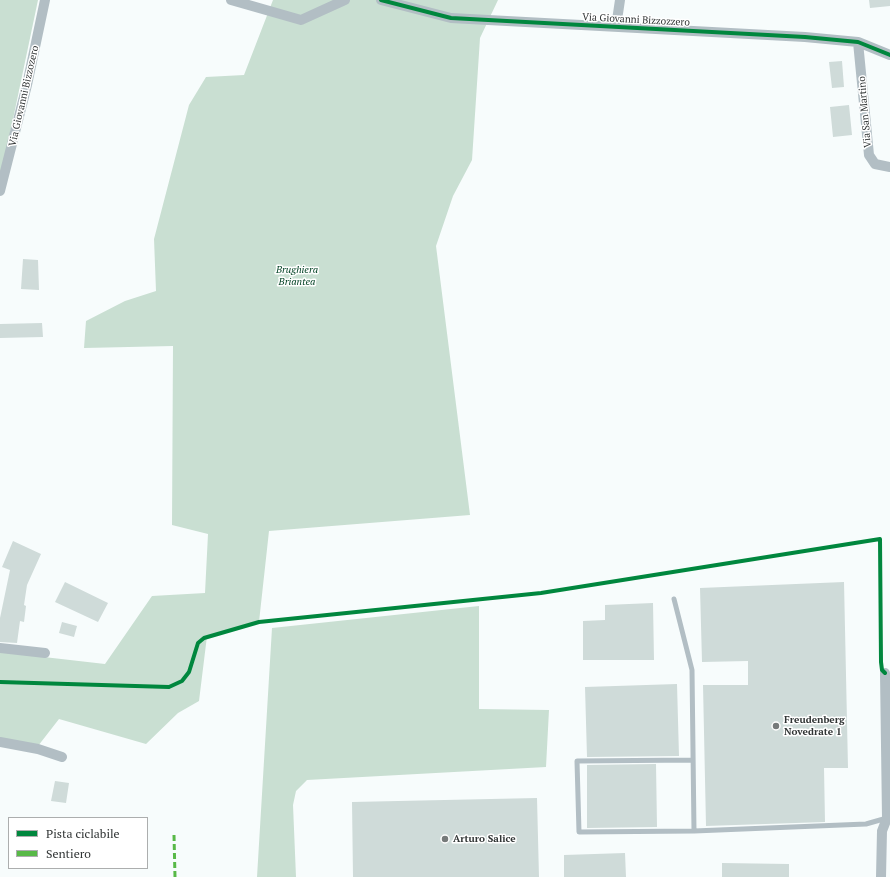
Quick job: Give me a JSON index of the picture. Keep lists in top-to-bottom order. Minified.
{"streets":{"street":["Via Giovanni Bizzozzero","Via Giovanni Bizzozero","Via San Martino"]},"crossings":[["Via Giovanni Bizzozzero","Via San Martino"]],"parks":["Brughiera Briantea"],"places":["Freudenberg Novedrate 1","Arturo Salice"],"legend":["Pista ciclabile","Sentiero"]}
